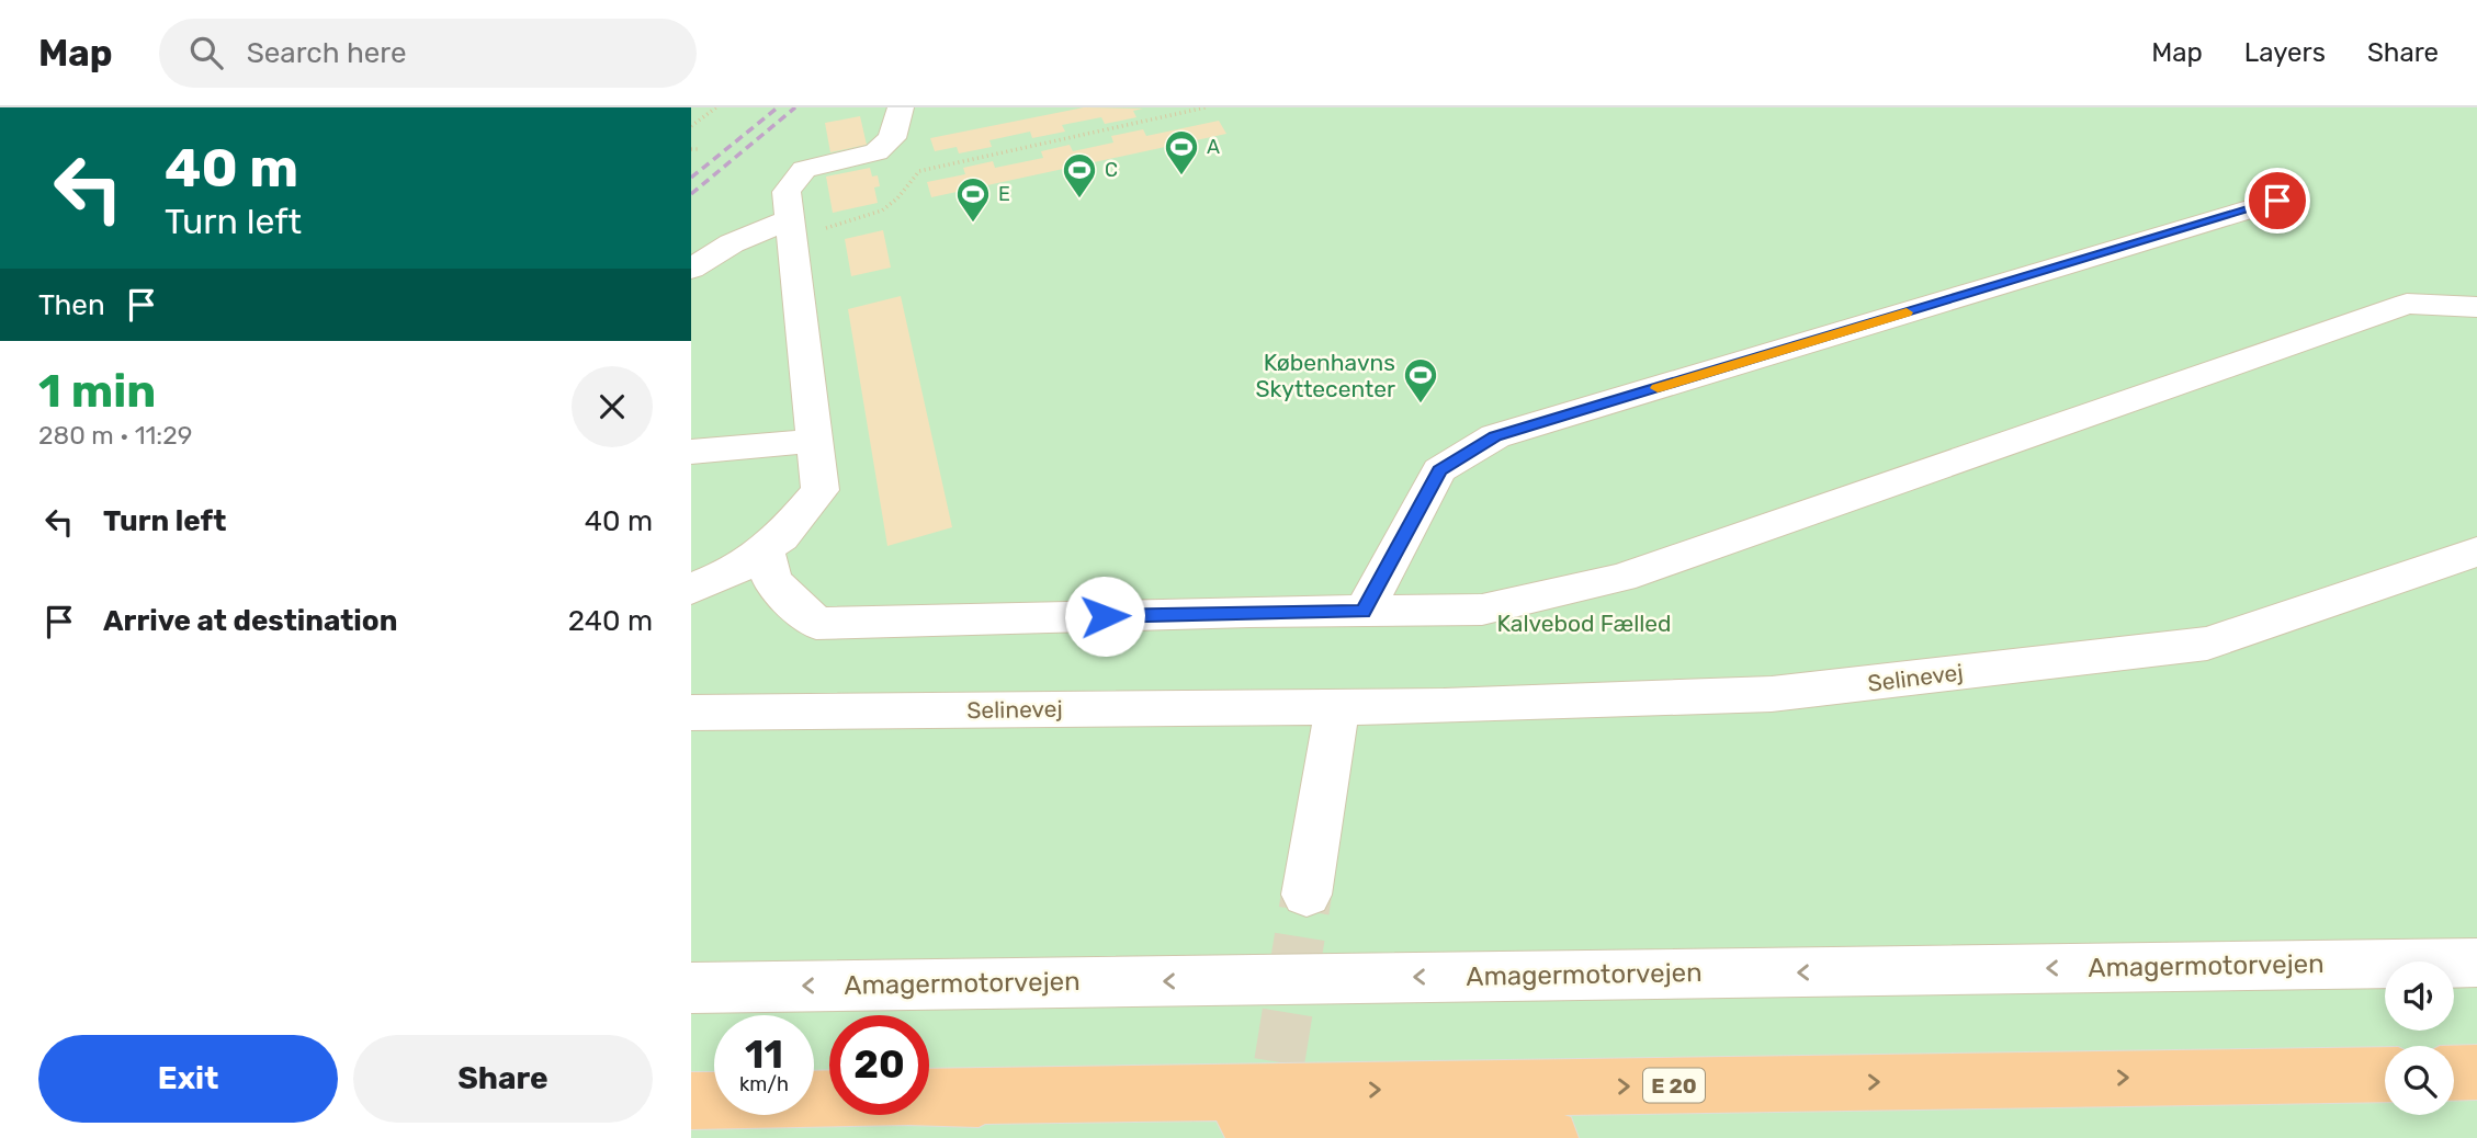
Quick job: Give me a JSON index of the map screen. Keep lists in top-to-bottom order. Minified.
{"streets":{"highway":["E 20"],"street":["Selinevej","Amagermotorvejen"]},"parks":["Kalvebod Fælled"],"places":{"sports":["A","C","E","Københavns Skyttecenter"]},"page":{"header":"Map","search":"Search here","nav":["Map","Layers","Share"],"turn":["40 m","Turn left"],"then":"Then","heading":["1 min","280 m · 11:29"],"list":[{"name":"Turn left","value":"40 m"},{"name":"Arrive at destination","value":"240 m"}],"speed":"11 km/h","limit":"20","buttons":["Exit","Share"]}}
